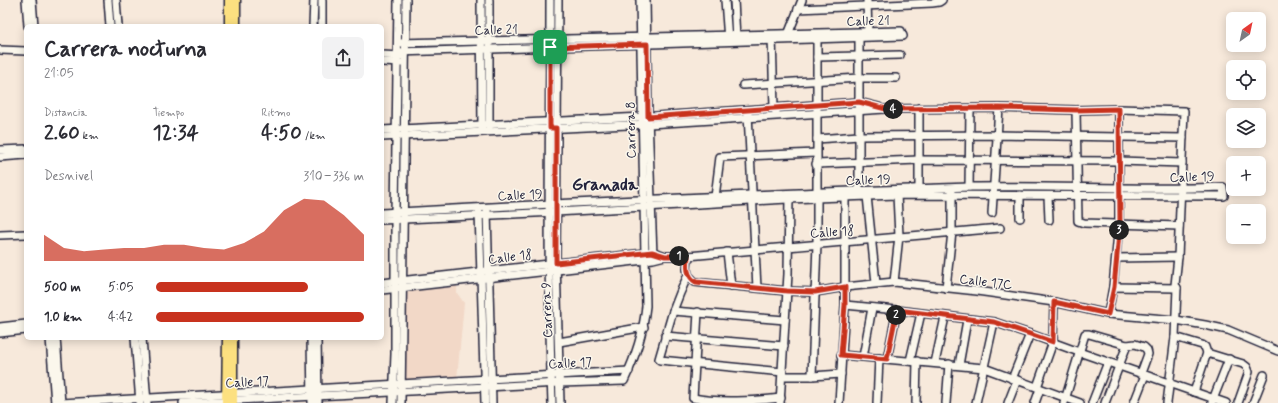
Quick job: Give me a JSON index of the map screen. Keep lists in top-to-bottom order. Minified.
{"streets":{"street":["Calle 21","Carrera 8","Calle 19","Calle 18","Calle 17C","Carrera 9","Calle 17"]},"crossings":[["Calle 21","Carrera 8"],["Calle 21","Carrera 9"],["Carrera 8","Calle 19"],["Carrera 8","Calle 18"],["Carrera 8","Calle 17"],["Calle 19","Carrera 9"],["Calle 18","Carrera 9"],["Carrera 9","Calle 17"]],"districts":["Granada"],"north":"top right","page":{"map_buttons":["+","−"],"heading":["Carrera nocturna","21:05"],"stats":[["Distancia","2.60 km"],["Tiempo","12:34"],["Ritmo","4:50 /km"]],"pins":["4","3","1","2"],"chart":["Desnivel","310–336 m"],"list":[{"name":"500 m","note":"5:05"},{"name":"1.0 km","note":"4:42"}]}}
